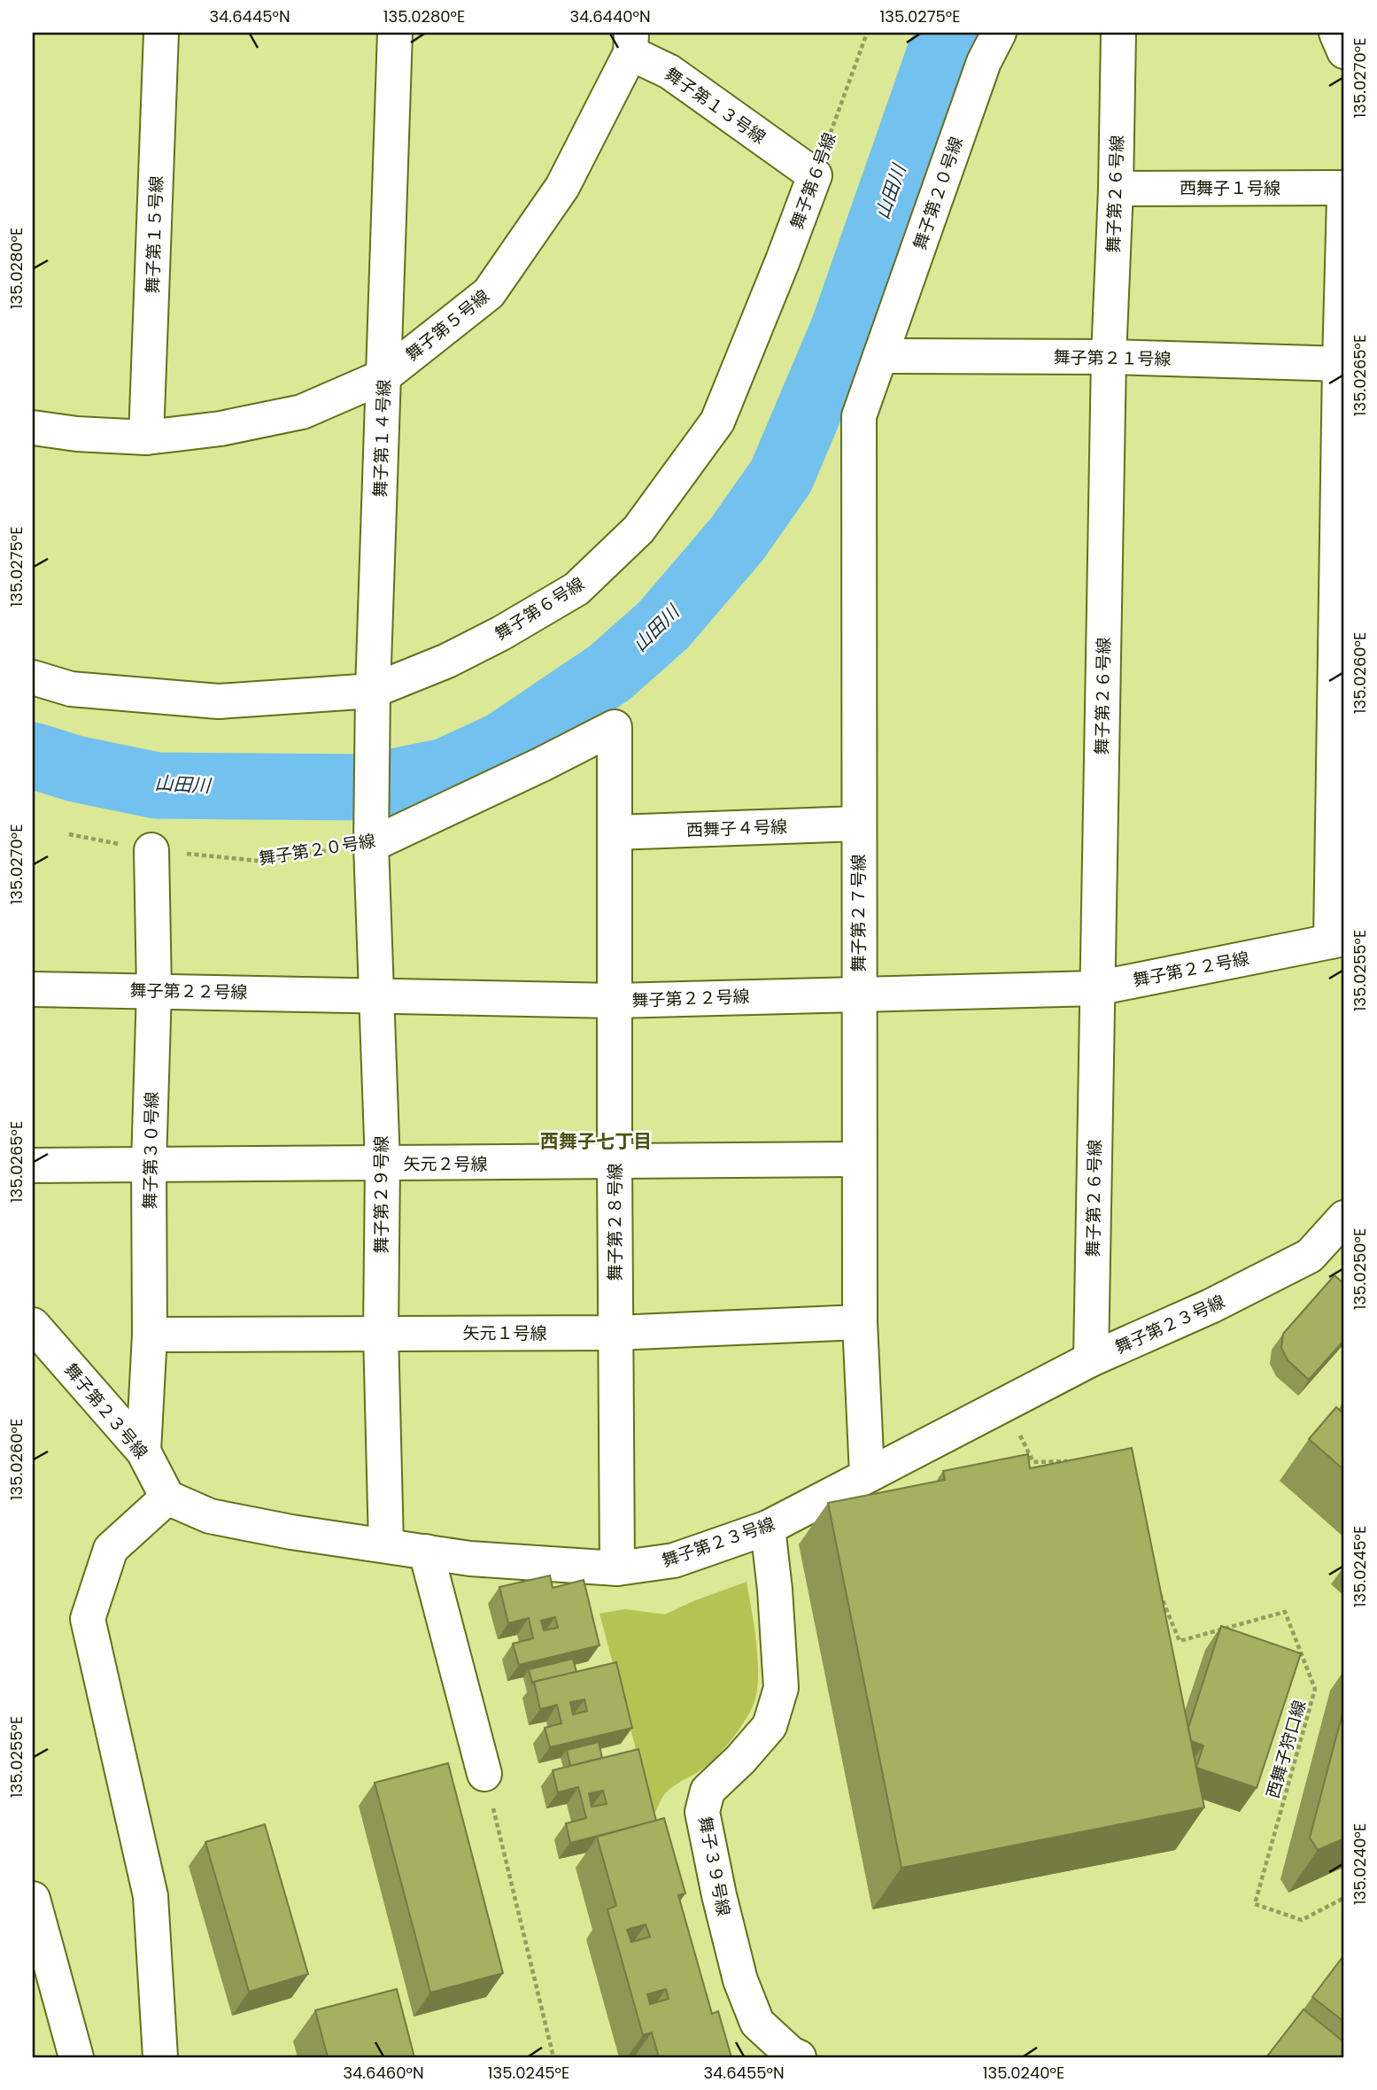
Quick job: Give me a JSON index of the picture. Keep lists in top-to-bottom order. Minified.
{"streets":{"street":["舞子第１３号線","舞子第６号線","西舞子１号線","舞子第２０号線","舞子第２６号線","舞子第１５号線","舞子第５号線","舞子第２１号線","舞子第１４号線","西舞子４号線","舞子第２７号線","舞子第２２号線","舞子第３０号線","矢元２号線","舞子第２９号線","舞子第２８号線","舞子第２３号線","矢元１号線","舞子３９号線"],"path":["西舞子狩口線"]},"crossings":[["舞子第１３号線","舞子第６号線"],["舞子第１３号線","舞子第５号線"],["舞子第６号線","舞子第１４号線"],["西舞子１号線","舞子第２６号線"],["舞子第２０号線","舞子第２１号線"],["舞子第２０号線","舞子第１４号線"],["舞子第２０号線","舞子第２７号線"],["舞子第２０号線","舞子第３０号線"],["舞子第２０号線","舞子第２９号線"],["舞子第２０号線","舞子第２８号線"],["舞子第２６号線","舞子第２１号線"],["舞子第２６号線","舞子第２２号線"],["舞子第２６号線","舞子第２３号線"],["舞子第１５号線","舞子第５号線"],["舞子第５号線","舞子第１４号線"],["舞子第２１号線","舞子第２７号線"],["舞子第１４号線","舞子第２９号線"],["西舞子４号線","舞子第２７号線"],["西舞子４号線","舞子第２８号線"],["舞子第２７号線","舞子第２２号線"],["舞子第２７号線","矢元２号線"],["舞子第２７号線","舞子第２３号線"],["舞子第２７号線","矢元１号線"],["舞子第２２号線","舞子第３０号線"],["舞子第２２号線","舞子第２９号線"],["舞子第２２号線","舞子第２８号線"],["舞子第３０号線","矢元２号線"],["舞子第３０号線","舞子第２３号線"],["舞子第３０号線","矢元１号線"],["矢元２号線","舞子第２９号線"],["矢元２号線","舞子第２８号線"],["舞子第２９号線","舞子第２３号線"],["舞子第２９号線","矢元１号線"],["舞子第２８号線","舞子第２３号線"],["舞子第２８号線","矢元１号線"],["舞子第２３号線","舞子３９号線"]],"districts":["西舞子七丁目"],"water":["山田川"],"coordinates":["34.6445°N","135.0280°E","34.6440°N","135.0275°E","135.0270°E","135.0265°E","135.0260°E","135.0255°E","135.0250°E","135.0245°E","135.0240°E","34.6460°N","34.6455°N"]}
